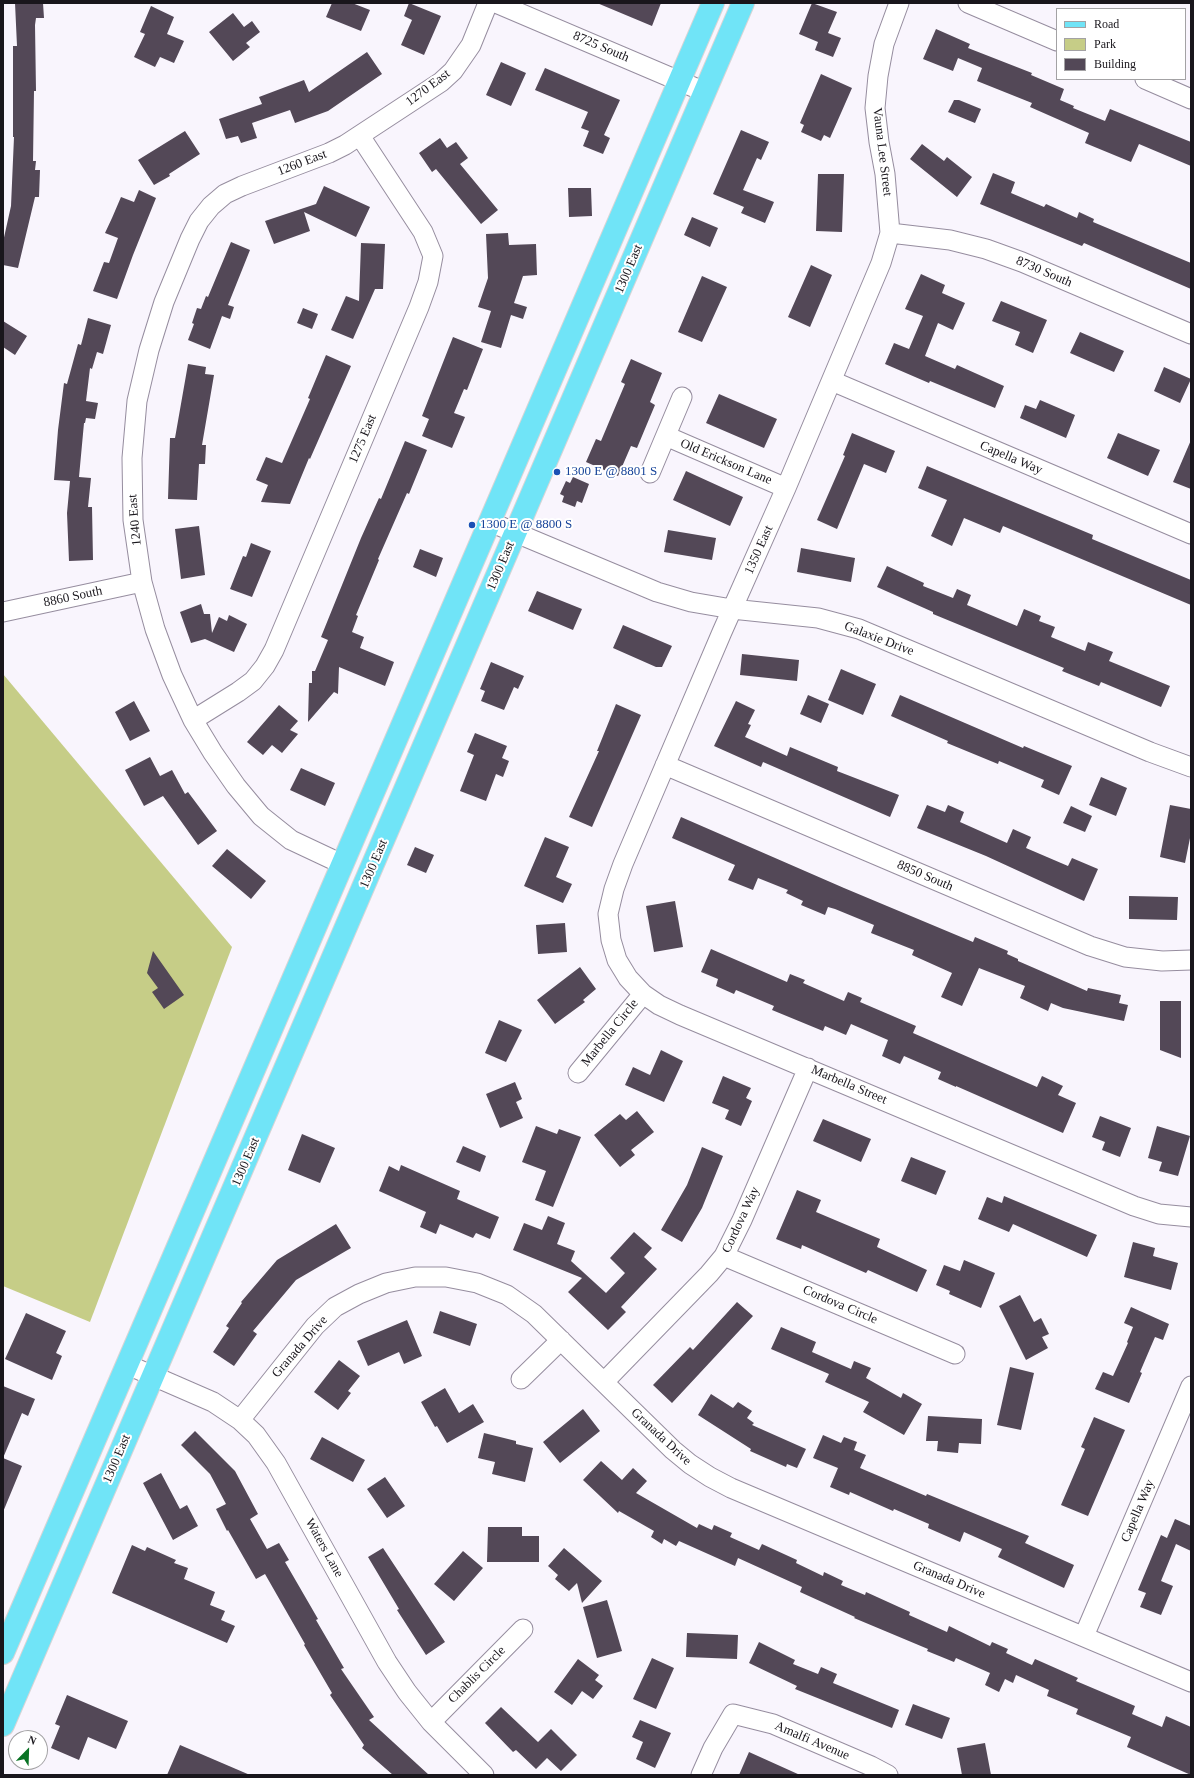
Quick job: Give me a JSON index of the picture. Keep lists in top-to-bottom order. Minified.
{"streets":{"main road":["1300 East"],"street":["8725 South","1270 East","Vauna Lee Street","1260 East","8730 South","1275 East","Capella Way","Old Erickson Lane","1240 East","1350 East","8860 South","Galaxie Drive","8850 South","Marbella Circle","Marbella Street","Cordova Way","Cordova Circle","Granada Drive","Waters Lane","Chablis Circle","Amalfi Avenue"]},"crossings":[["8725 South","1300 East"],["1270 East","1260 East"],["1270 East","1275 East"],["Vauna Lee Street","8730 South"],["Vauna Lee Street","1350 East"],["1260 East","1275 East"],["1260 East","1240 East"],["1300 East","Galaxie Drive"],["1300 East","Waters Lane"],["8730 South","1350 East"],["1275 East","1240 East"],["Capella Way","1350 East"],["Capella Way","Granada Drive"],["Old Erickson Lane","1350 East"],["1240 East","8860 South"],["1350 East","Galaxie Drive"],["1350 East","8850 South"],["1350 East","Marbella Street"],["Marbella Circle","Marbella Street"],["Marbella Street","Cordova Way"],["Cordova Way","Cordova Circle"],["Cordova Way","Granada Drive"],["Granada Drive","Waters Lane"],["Waters Lane","Chablis Circle"]],"places":["1300 E @ 8801 S","1300 E @ 8800 S"],"legend":["Road","Park","Building"],"north":"top right"}
